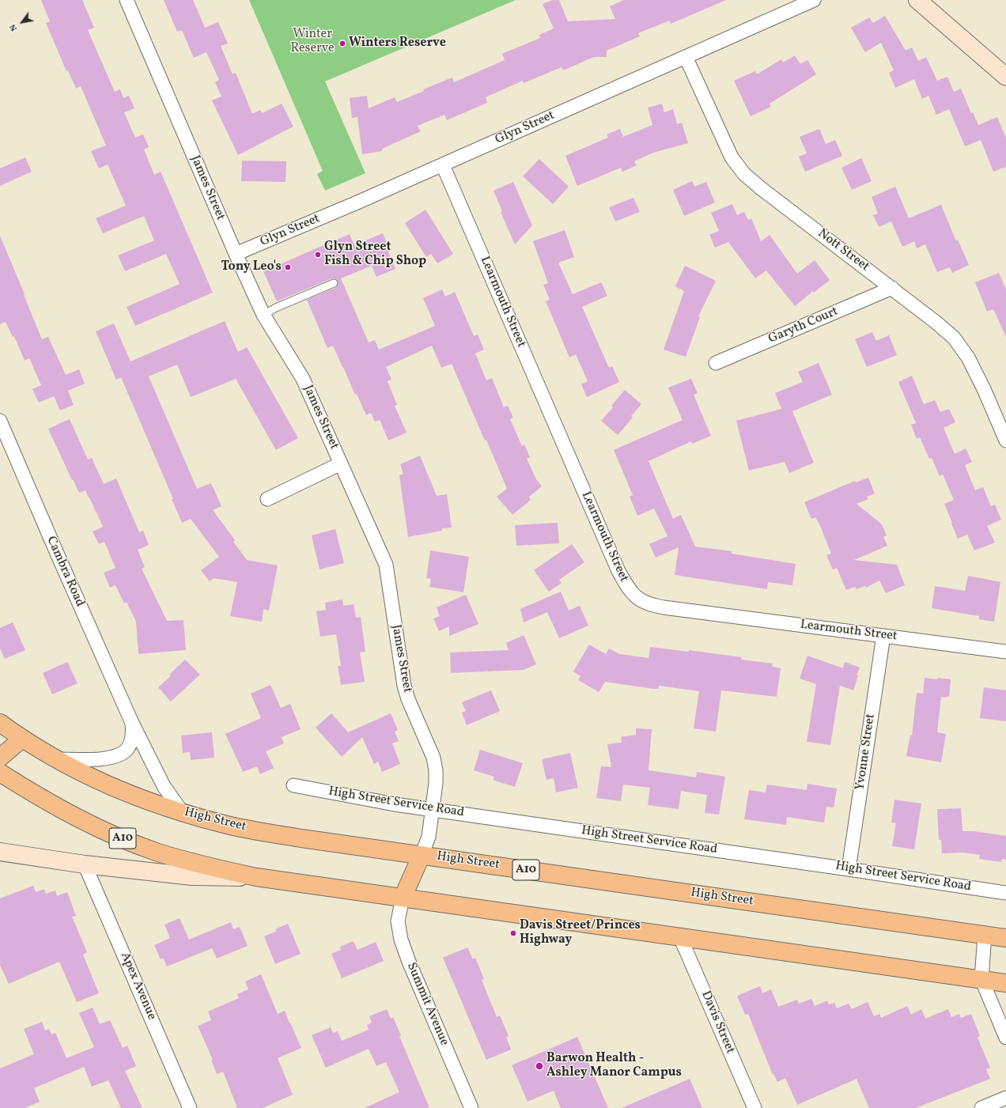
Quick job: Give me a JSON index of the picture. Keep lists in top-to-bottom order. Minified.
{"streets":{"highway":["High Street","A10"],"street":["Glyn Street","James Street","Nott Street","Learmouth Street","Garyth Court","Cambra Road","Yvonne Street","High Street Service Road","Apex Avenue","Summit Avenue","Davis Street"]},"crossings":[["Glyn Street","James Street"],["Glyn Street","Nott Street"],["Glyn Street","Learmouth Street"],["James Street","High Street Service Road"],["James Street","High Street"],["Nott Street","Garyth Court"],["Learmouth Street","Yvonne Street"],["Cambra Road","High Street"],["Yvonne Street","High Street Service Road"],["High Street","A10"],["A10","Summit Avenue"],["A10","Davis Street"]],"parks":["Winter Reserve"],"places":["Winters Reserve","Glyn Street Fish & Chip Shop","Tony Leo's","Davis Street/Princes Highway","Barwon Health - Ashley Manor Campus"],"north":"bottom left"}
